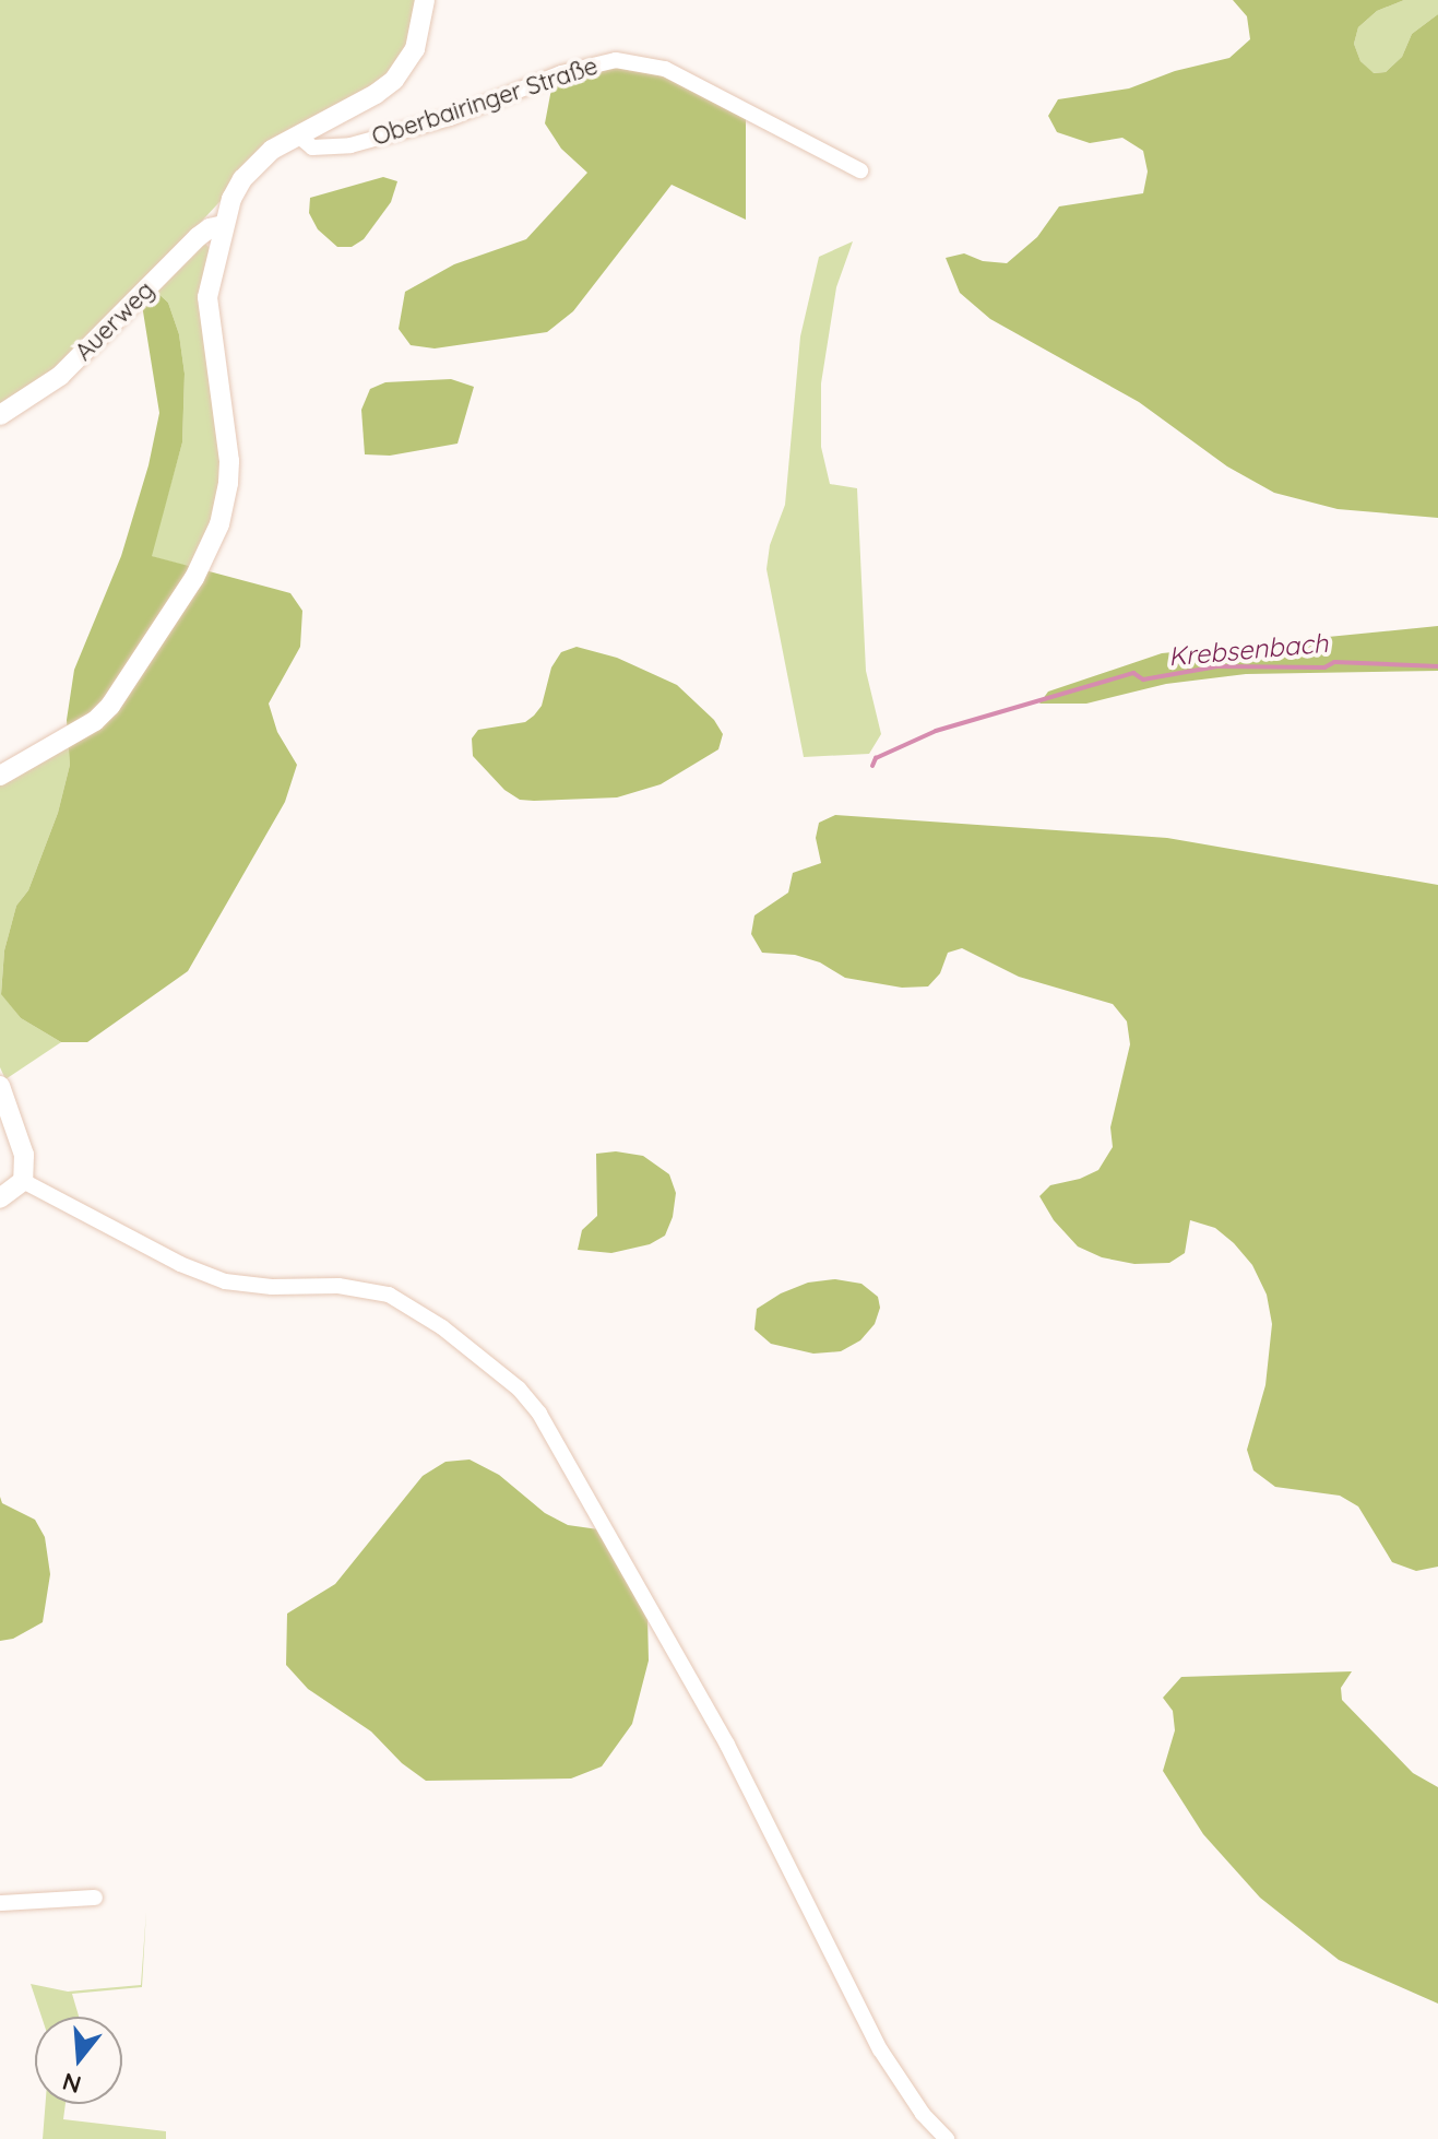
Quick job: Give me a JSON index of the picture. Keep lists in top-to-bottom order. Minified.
{"streets":{"street":["Oberbairinger Straße","Auerweg"]},"crossings":[["Oberbairinger Straße","Auerweg"]],"water":["Krebsenbach"],"north":"bottom"}
